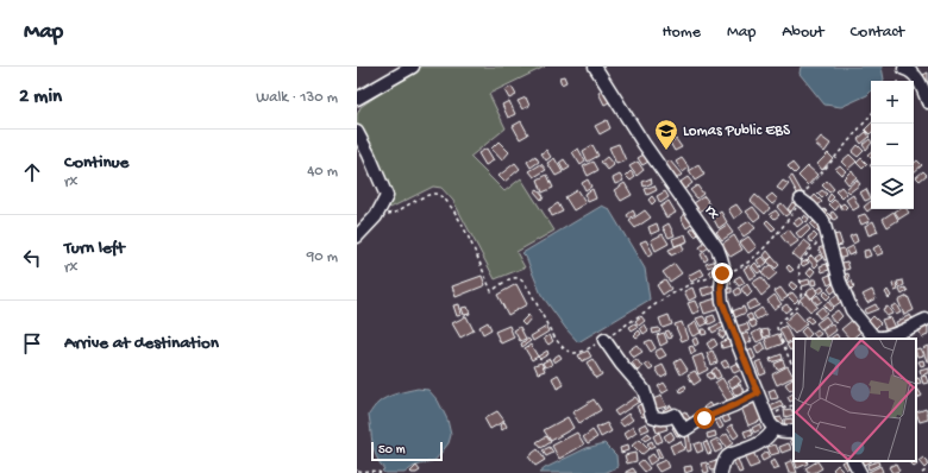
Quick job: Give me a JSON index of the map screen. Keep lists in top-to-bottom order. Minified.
{"streets":{"street":["rx"]},"places":{"school or university":["Lomas Public EBS"]},"scale_bar":"50 m","page":{"header":"Map","nav":["Home","Map","About","Contact"],"heading":["2 min","Walk · 130 m"],"map_buttons":["+","−"],"list":[["Continue","rx","40 m"],["Turn left","rx","90 m"],"Arrive at destination"],"scale":"50 m"}}
